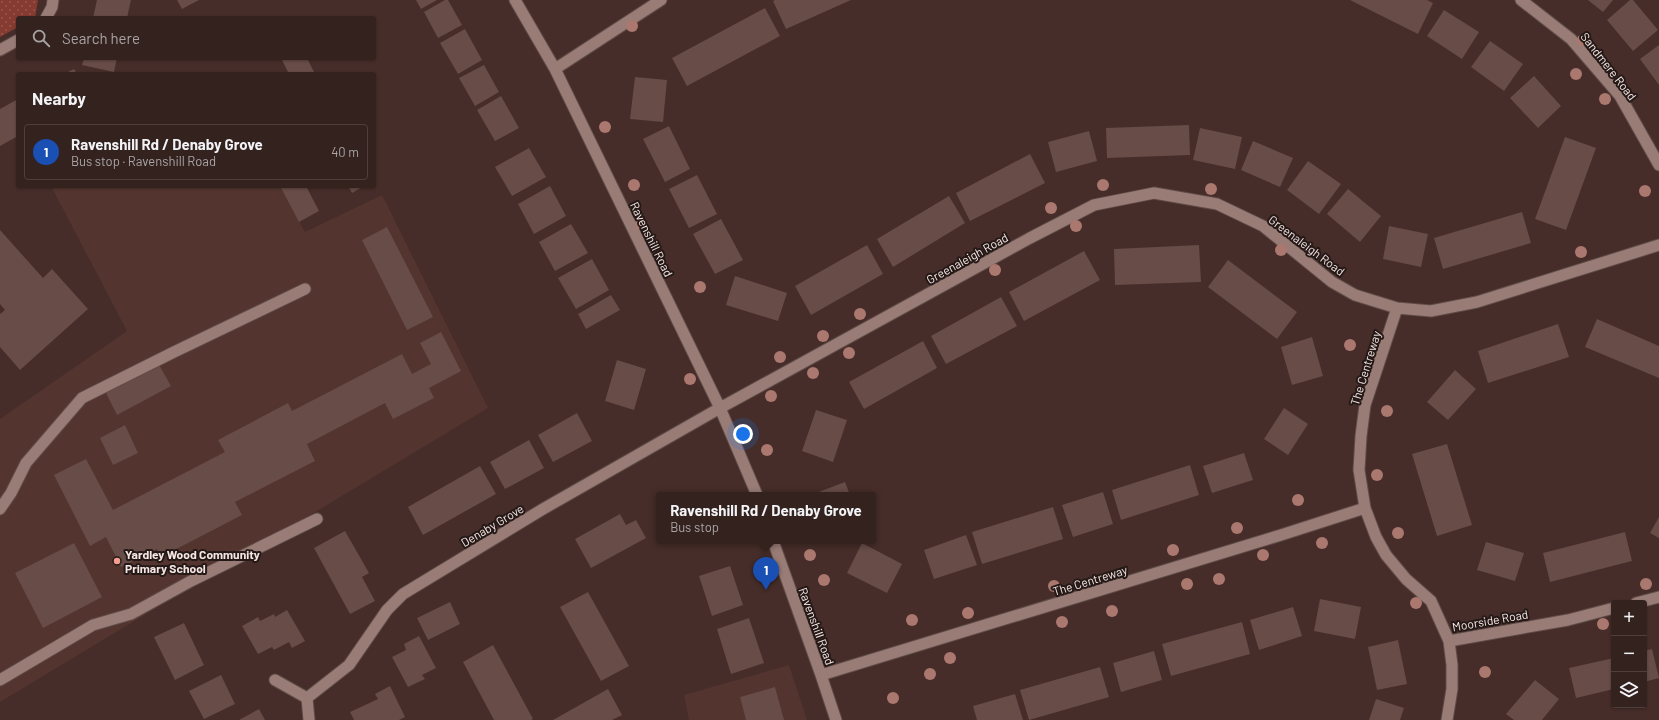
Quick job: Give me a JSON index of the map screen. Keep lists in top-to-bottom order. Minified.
{"streets":{"street":["Sandmere Road","Ravenshill Road","Greenaleigh Road","The Centreway","Denaby Grove","Moorside Road"]},"crossings":[["Ravenshill Road","Greenaleigh Road"],["Ravenshill Road","The Centreway"],["Ravenshill Road","Denaby Grove"],["Greenaleigh Road","The Centreway"],["Greenaleigh Road","Denaby Grove"],["The Centreway","Moorside Road"]],"places":["Yardley Wood Community Primary School"],"page":{"search":"Search here","heading":"Nearby","list":[{"mark":"1","name":"Ravenshill Rd / Denaby Grove","note":"Bus stop · Ravenshill Road","value":"40 m"}],"popup":["Ravenshill Rd / Denaby Grove","Bus stop"],"pins":"1","map_buttons":["+","−"]}}
